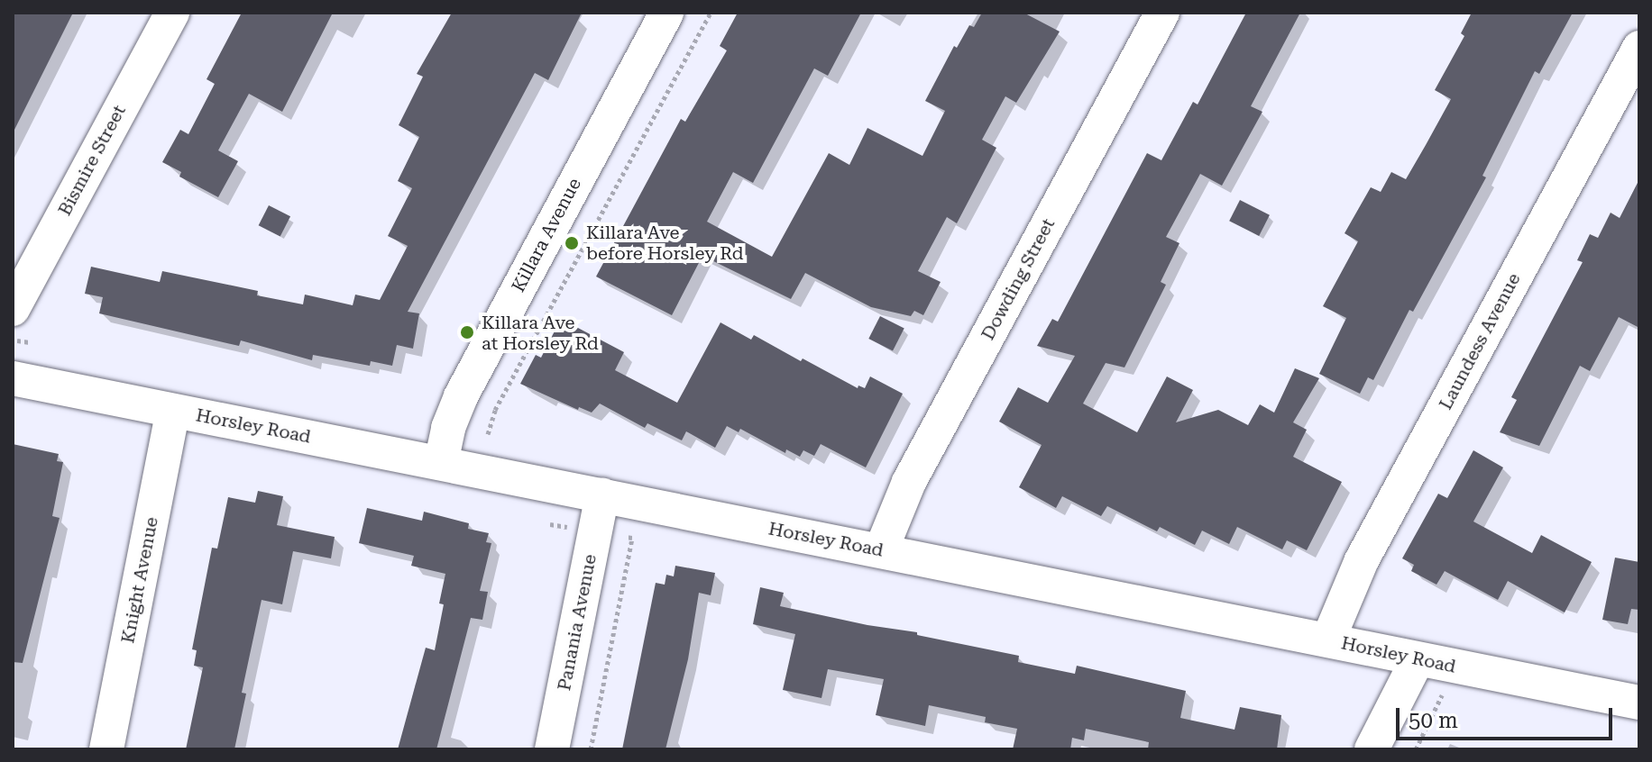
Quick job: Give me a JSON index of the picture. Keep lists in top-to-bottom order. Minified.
{"streets":{"street":["Bismire Street","Killara Avenue","Dowding Street","Laundess Avenue","Horsley Road","Knight Avenue","Panania Avenue"]},"crossings":[["Killara Avenue","Horsley Road"],["Dowding Street","Horsley Road"],["Laundess Avenue","Horsley Road"],["Horsley Road","Knight Avenue"],["Horsley Road","Panania Avenue"]],"places":["Killara Ave before Horsley Rd","Killara Ave at Horsley Rd"],"scale_bar":"50 m"}
